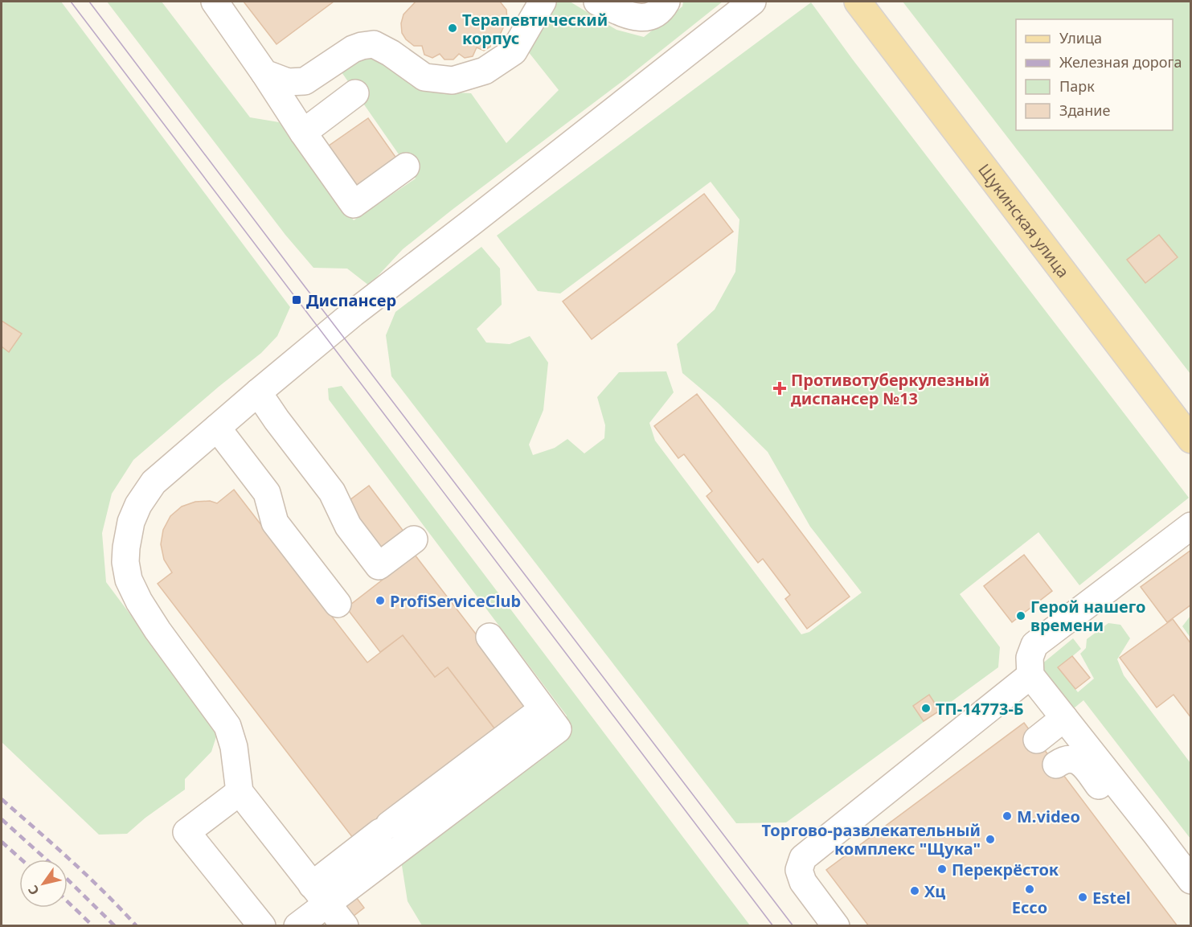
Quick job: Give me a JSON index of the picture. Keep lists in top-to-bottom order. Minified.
{"streets":{"main road":["Щукинская улица"]},"places":{"other":["Терапевтический корпус","ProfiServiceClub","Герой нашего времени","ТП-14773-Б","M.video","Торгово-развлекательный комплекс \"Щука\"","Перекрёсток","Ecco","Хц","Estel"],"transit":["Диспансер"],"health":["Противотуберкулезный диспансер №13"]},"legend":["Улица","Железная дорога","Парк","Здание"],"north":"bottom left"}
